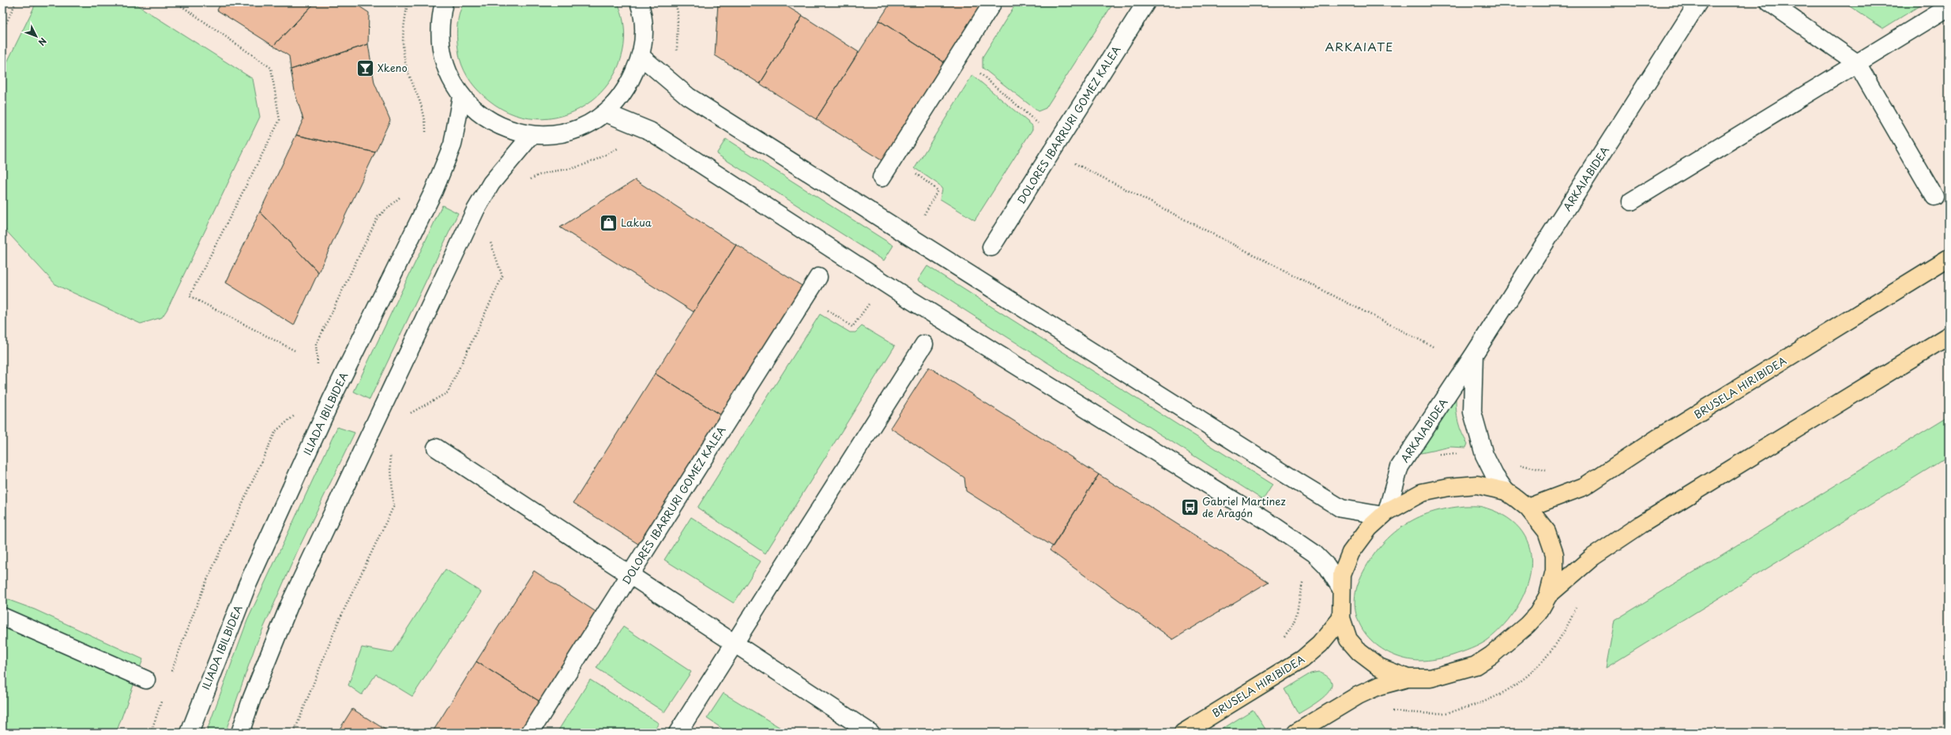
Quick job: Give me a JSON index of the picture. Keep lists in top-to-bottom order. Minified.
{"streets":{"main road":["BRUSELA HIRIBIDEA"],"street":["DOLORES IBARRURI GOMEZ KALEA","ARKAIABIDEA","ILIADA IBILBIDEA"]},"districts":["ARKAIATE"],"places":{"bar":["Xkeno"],"shop":["Lakua"],"bus stop":["Gabriel Martinez de Aragón"]},"north":"bottom right"}
